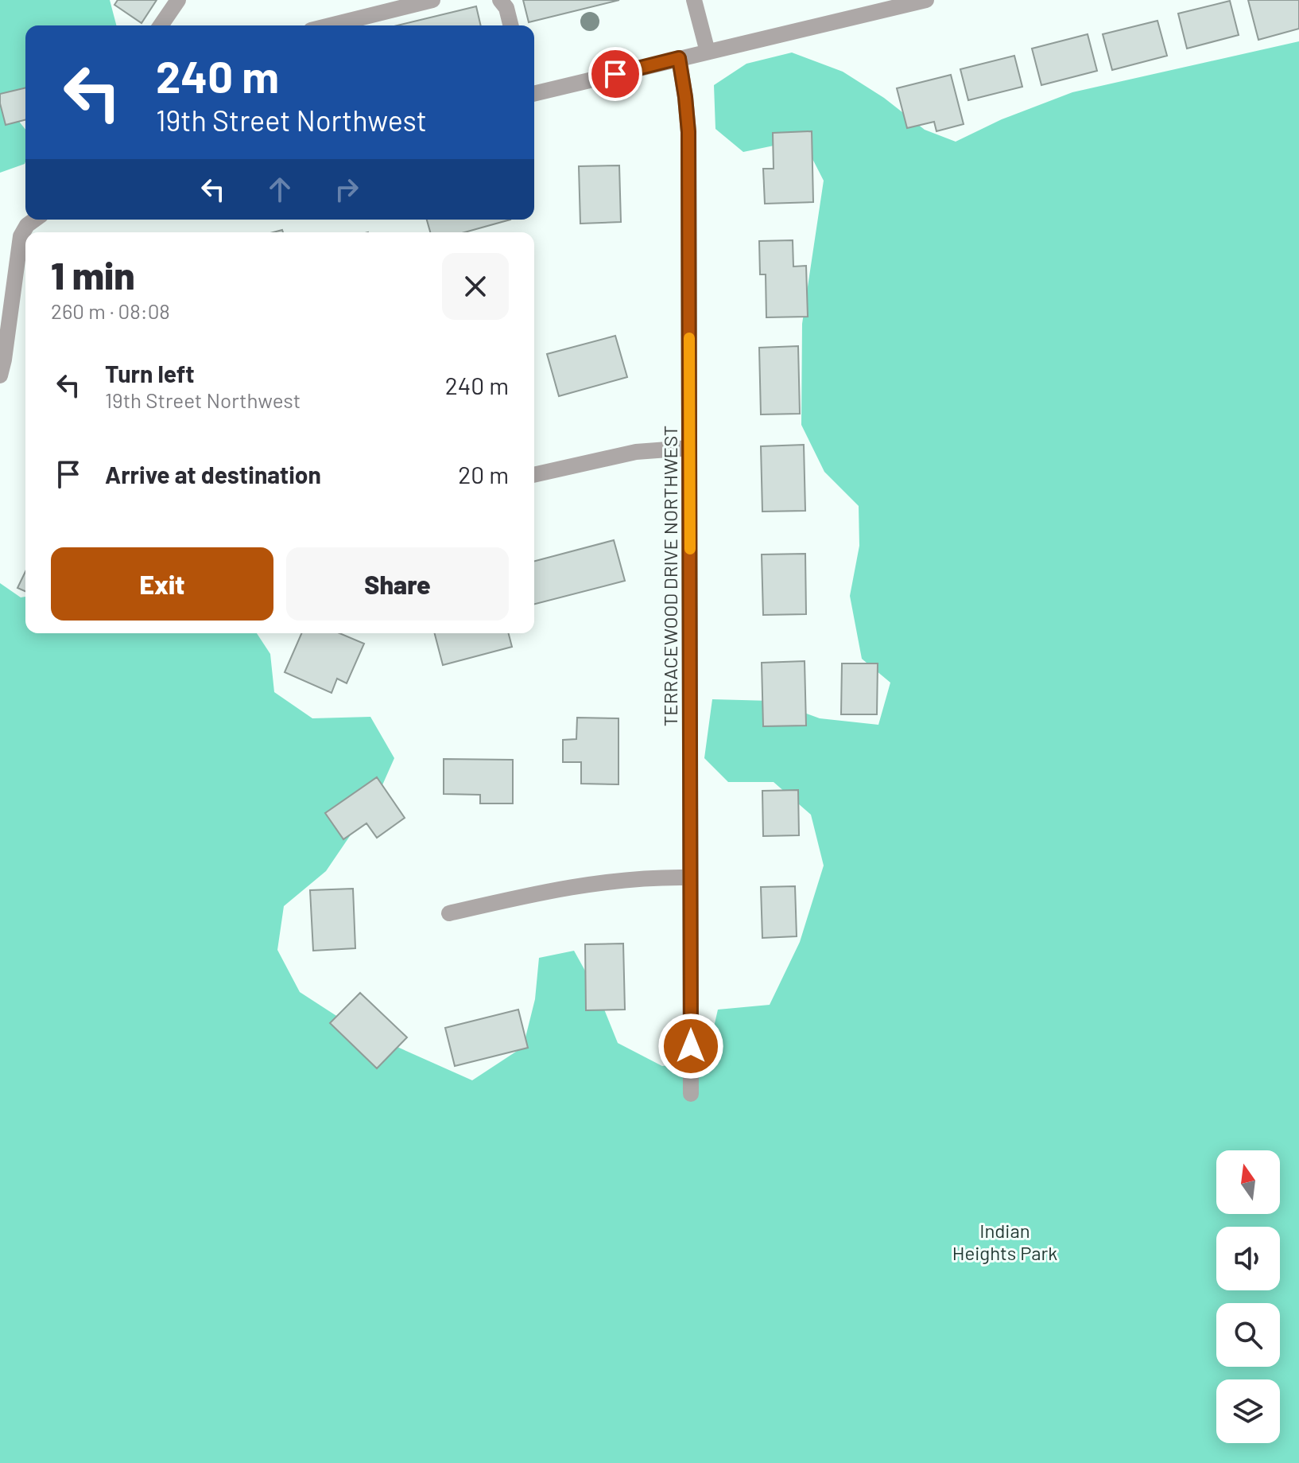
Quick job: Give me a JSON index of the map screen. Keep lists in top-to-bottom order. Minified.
{"streets":{"street":["TERRACEWOOD DRIVE NORTHWEST"]},"parks":["Indian Heights Park"],"north":"top","page":{"turn":["240 m","19th Street Northwest"],"heading":["1 min","260 m · 08:08"],"list":[{"name":"Turn left","note":"19th Street Northwest","value":"240 m"},{"name":"Arrive at destination","value":"20 m"}],"buttons":["Exit","Share"]}}
